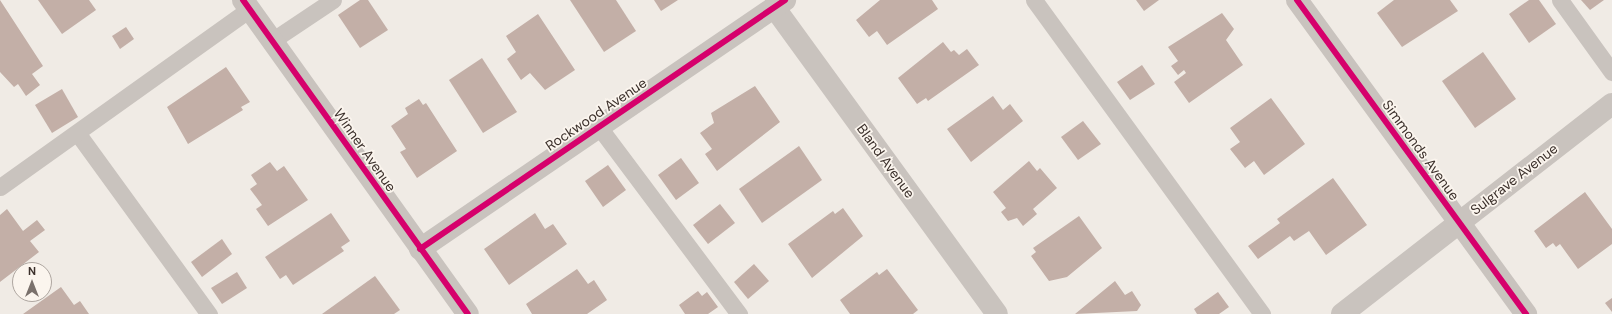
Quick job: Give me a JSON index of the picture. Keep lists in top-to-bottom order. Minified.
{"streets":{"street":["Rockwood Avenue","Winner Avenue","Simmonds Avenue","Bland Avenue","Sulgrave Avenue"]},"crossings":[["Rockwood Avenue","Winner Avenue"],["Rockwood Avenue","Bland Avenue"],["Simmonds Avenue","Sulgrave Avenue"]],"north":"top"}
